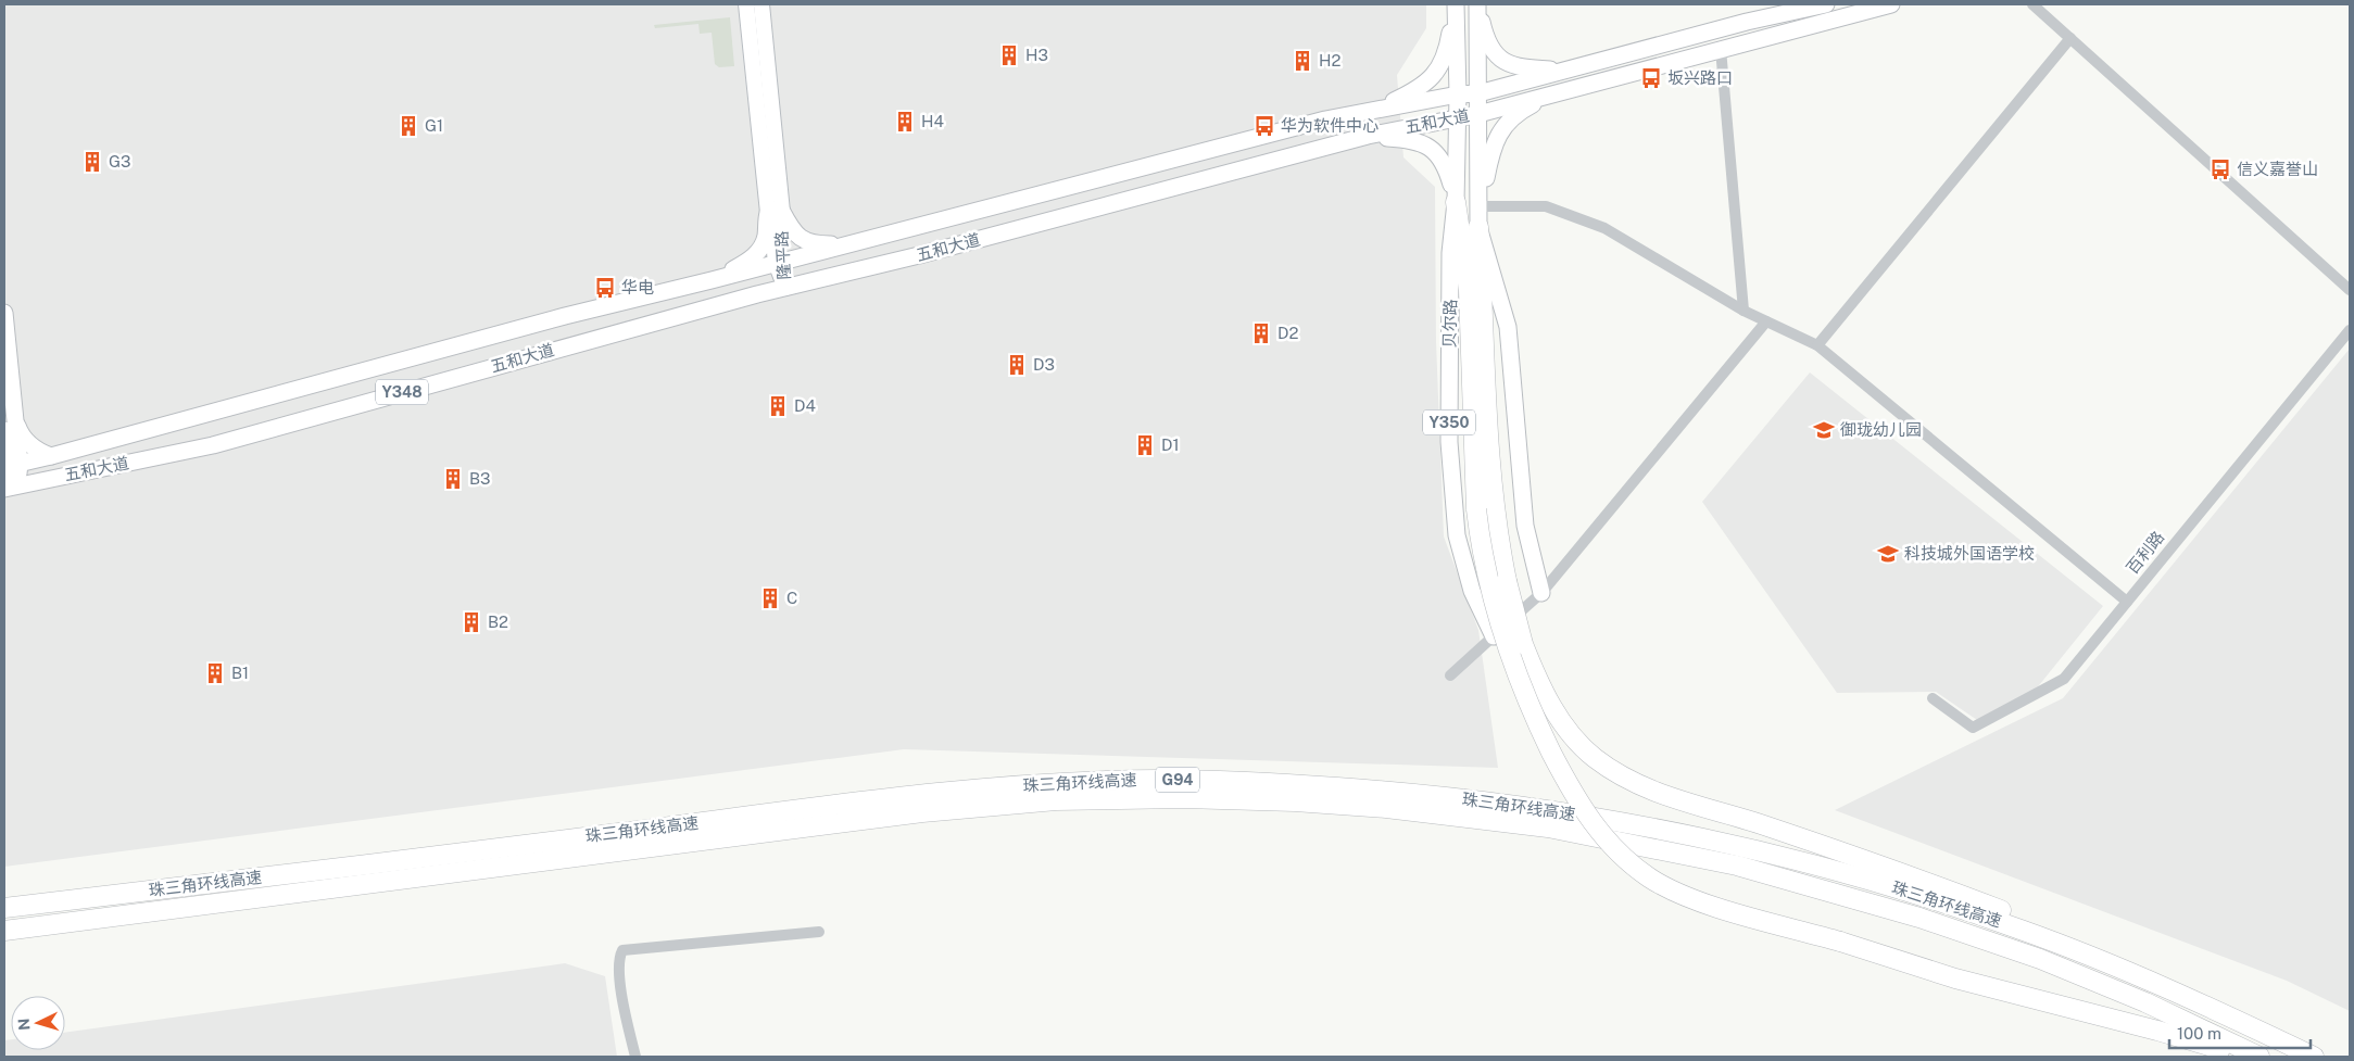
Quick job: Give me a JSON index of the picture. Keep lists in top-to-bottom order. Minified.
{"streets":{"highway":["G94","珠三角环线高速"],"main road":["五和大道","隆平路","贝尔路","Y348","Y350"],"street":["百利路"]},"crossings":[["五和大道","隆平路"],["五和大道","贝尔路"]],"places":{"building":["H3","H2","H4","G1","G3","D2","D3","D4","D1","B3","C","B2","B1"],"bus stop":["坂兴路口","华为软件中心","信义嘉誉山","华电"],"school or university":["御珑幼儿园","科技城外国语学校"]},"scale_bar":"100 m","north":"left"}
